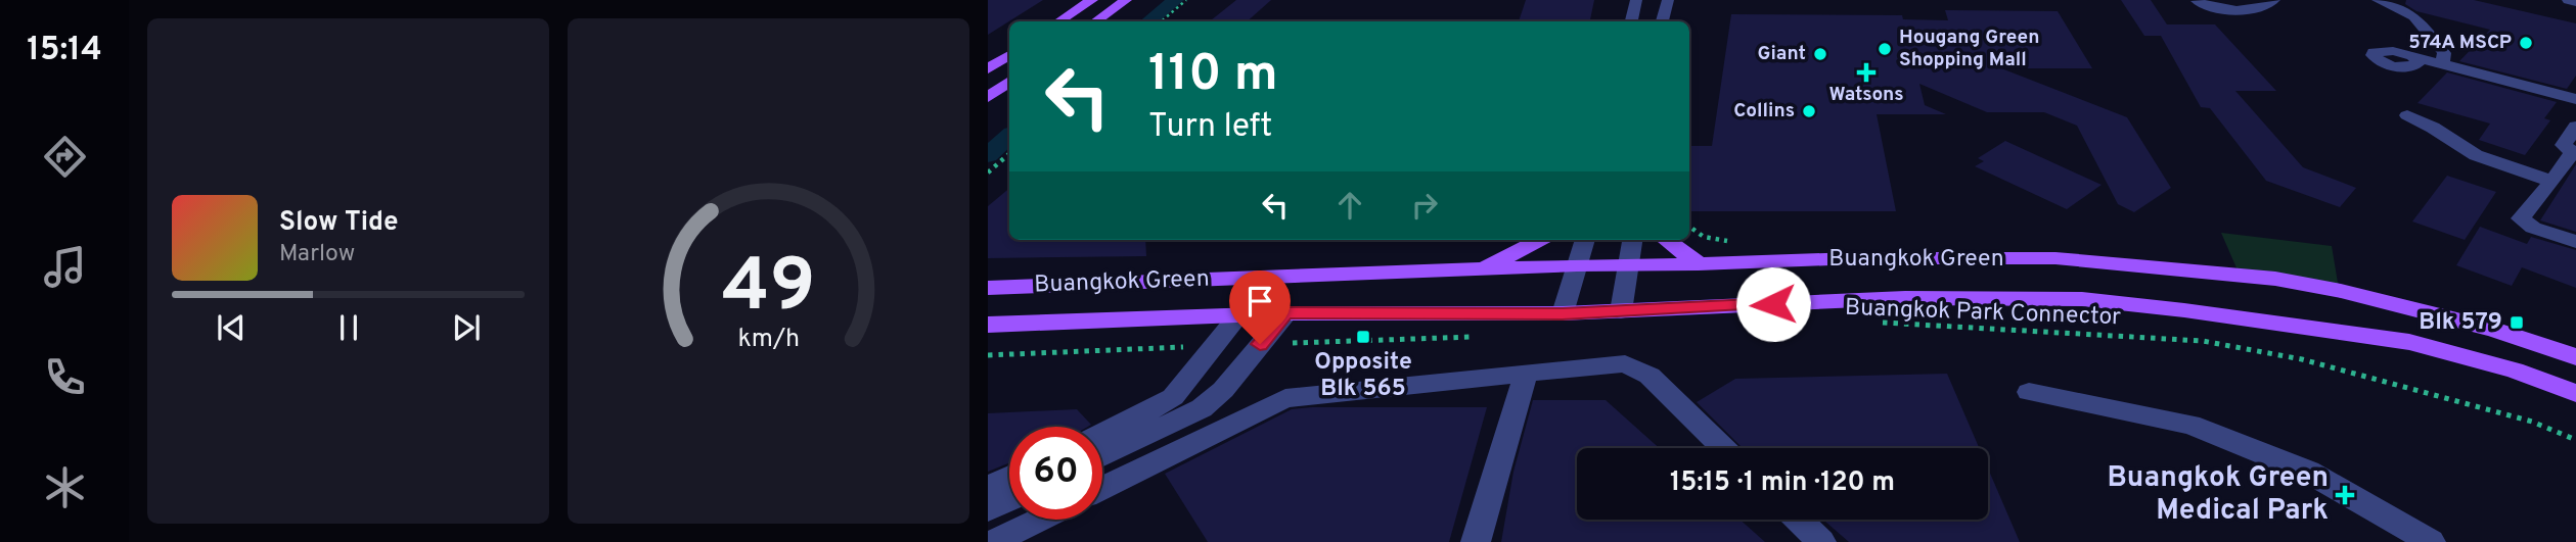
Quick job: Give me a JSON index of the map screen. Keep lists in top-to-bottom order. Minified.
{"streets":{"main road":["Buangkok Green"],"path":["Buangkok Park Connector"]},"places":{"other":["574A MSCP","Hougang Green Shopping Mall","Giant","Collins"],"health":["Watsons","Buangkok Green Medical Park"],"transit":["Blk 579","Opposite Blk 565"]},"page":{"tabs":"15:14","turn":["110 m","Turn left"],"song":["Slow Tide","Marlow"],"limit":"60","trip":"15:15 · 1 min · 120 m","gauge":["49","km/h"]}}
